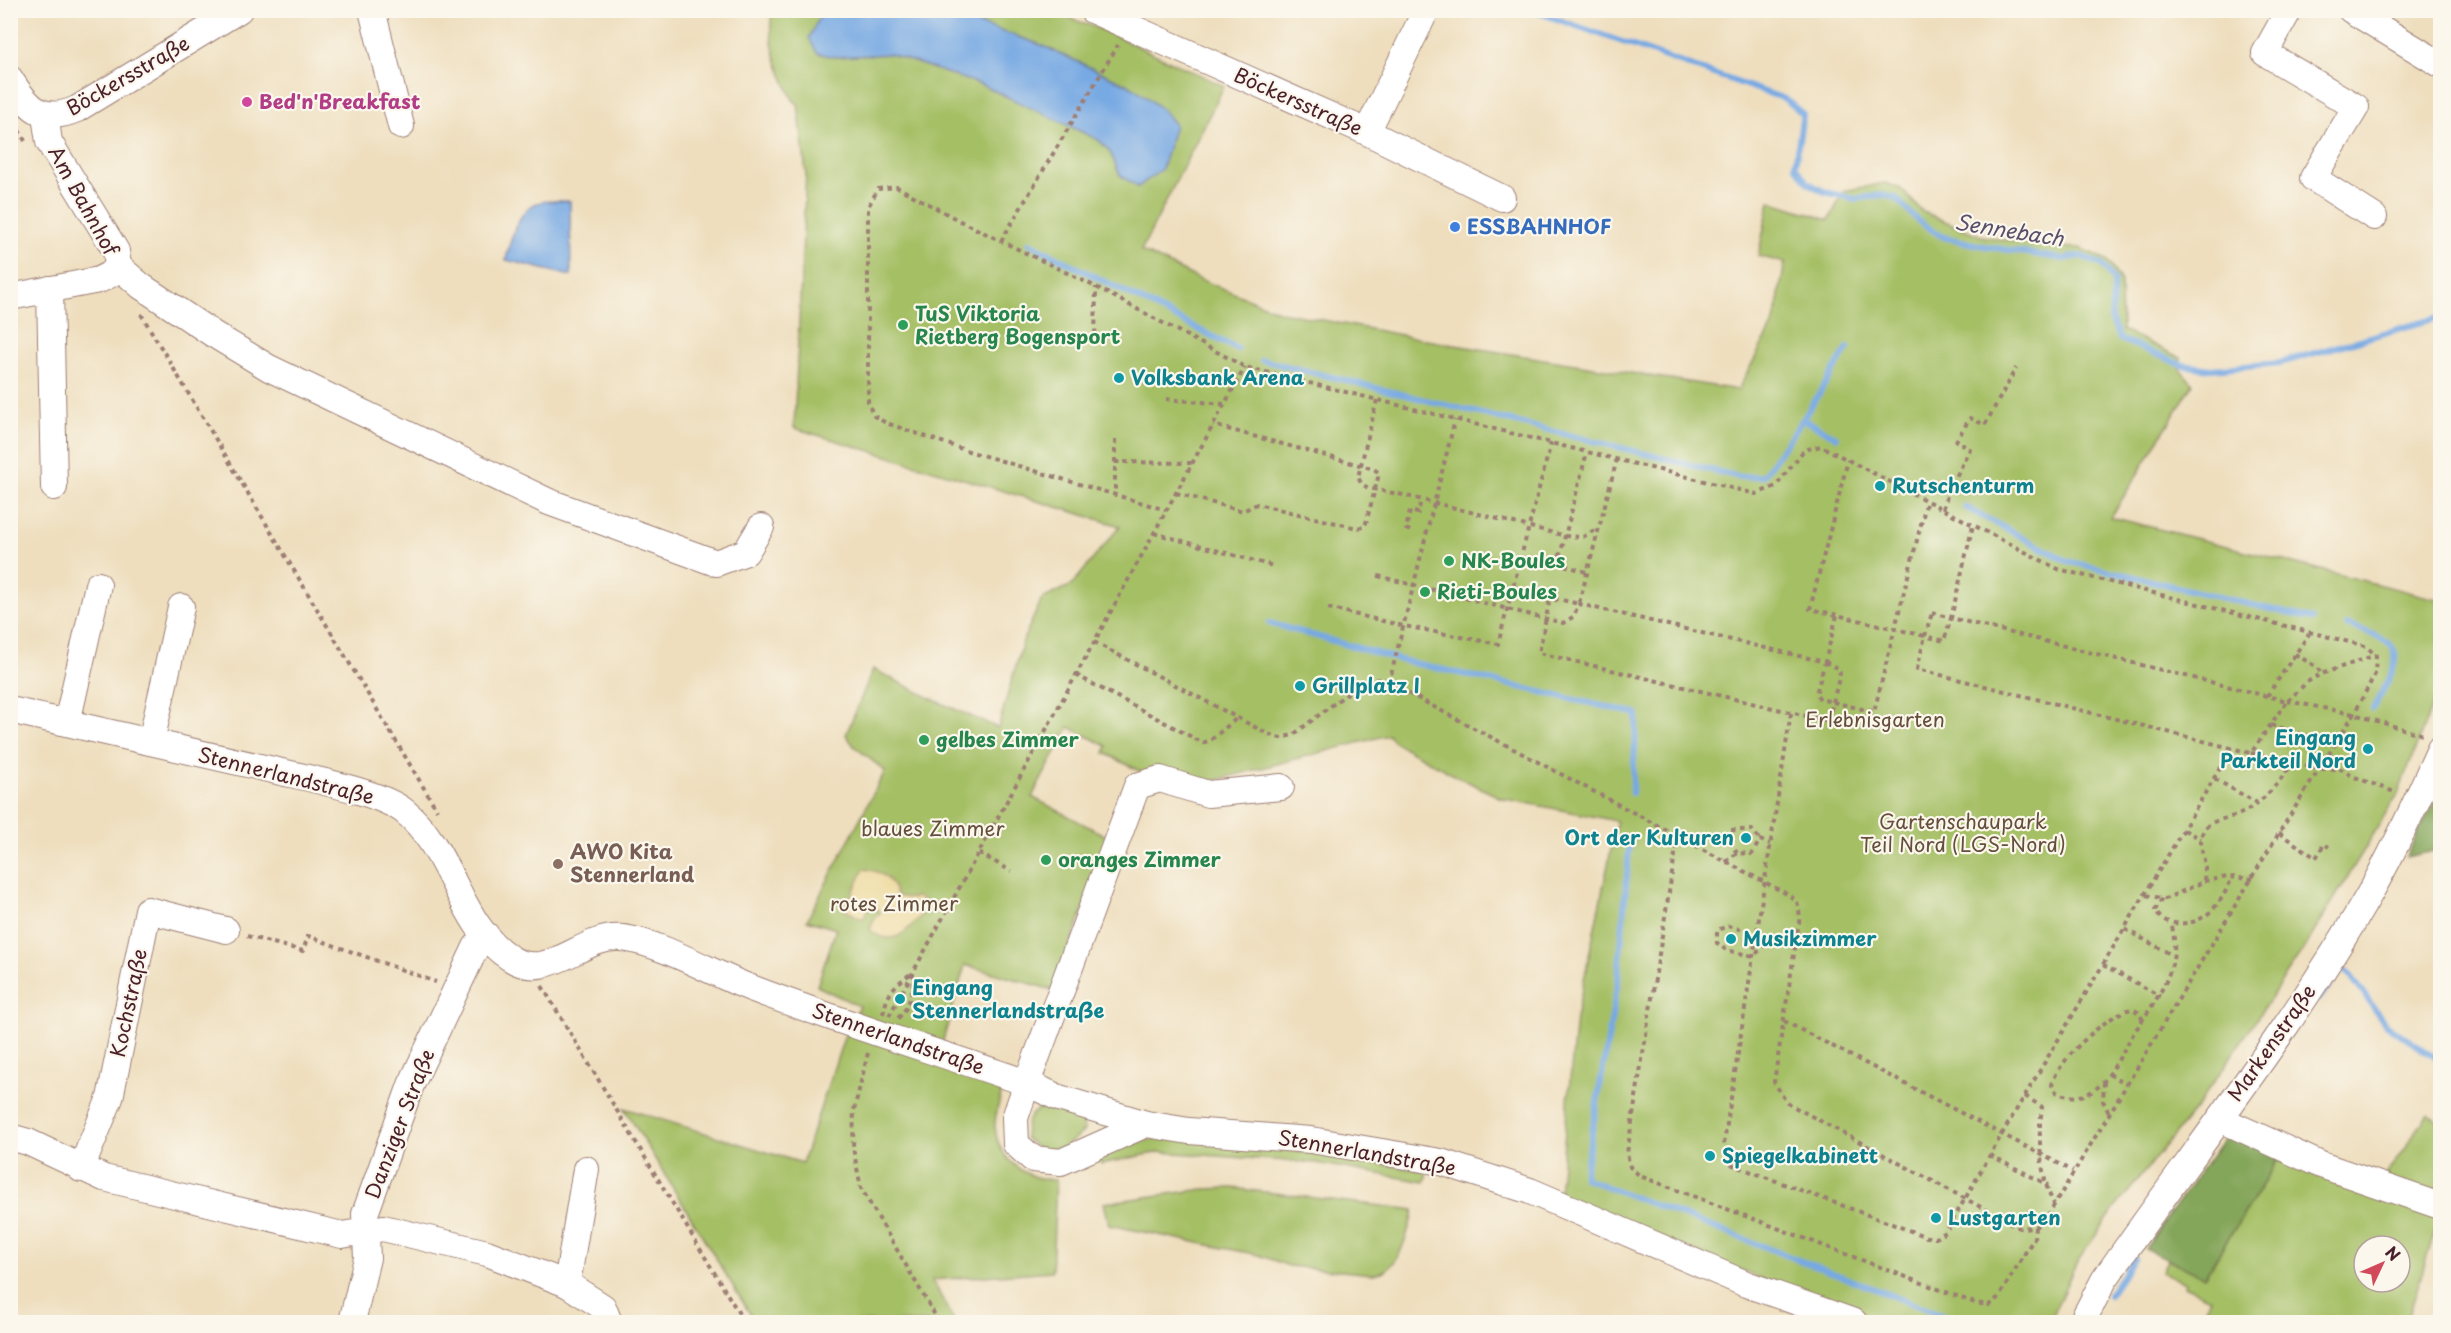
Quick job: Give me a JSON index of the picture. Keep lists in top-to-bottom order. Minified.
{"streets":{"street":["Böckersstraße","Am Bahnhof","Stennerlandstraße","Kochstraße","Markenstraße","Danziger Straße"]},"crossings":[["Böckersstraße","Am Bahnhof"],["Stennerlandstraße","Danziger Straße"]],"water":["Sennebach"],"parks":["Erlebnisgarten","Gartenschaupark Teil Nord (LGS-Nord)","blaues Zimmer","rotes Zimmer"],"places":["Bed'n'Breakfast","ESSBAHNHOF","TuS Viktoria Rietberg Bogensport","Volksbank Arena","Rutschenturm","NK-Boules","Rieti-Boules","Grillplatz I","gelbes Zimmer","Eingang Parkteil Nord","Ort der Kulturen","oranges Zimmer","AWO Kita Stennerland","Musikzimmer","Eingang Stennerlandstraße","Spiegelkabinett","Lustgarten"],"north":"top right"}
